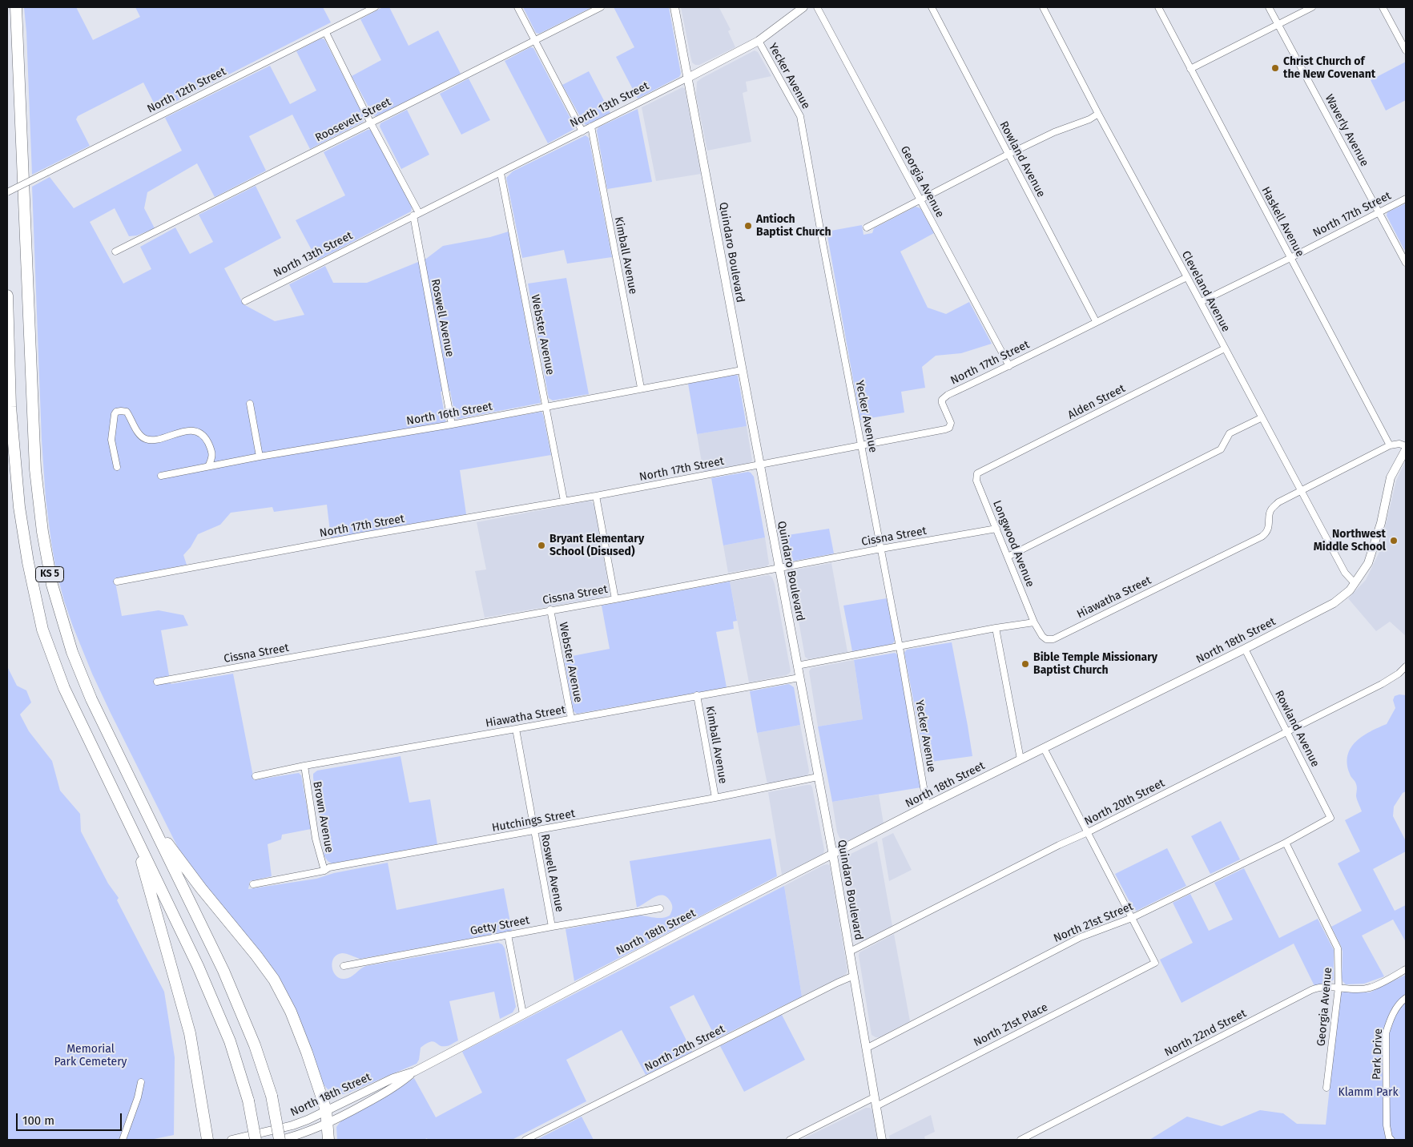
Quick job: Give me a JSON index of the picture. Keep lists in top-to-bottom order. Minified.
{"streets":{"highway":["KS 5"],"main road":["North 13th Street","Quindaro Boulevard","North 18th Street"],"street":["Yecker Avenue","North 12th Street","Roosevelt Street","Waverly Avenue","Rowland Avenue","Georgia Avenue","North 17th Street","Haskell Avenue","Kimball Avenue","Cleveland Avenue","Roswell Avenue","Webster Avenue","Alden Street","North 16th Street","Cissna Street","Longwood Avenue","Hiawatha Street","North 20th Street","Brown Avenue","Hutchings Street","North 21st Street","Getty Street","North 21st Place","North 22nd Street","Park Drive"]},"crossings":[["Yecker Avenue","North 13th Street"],["Yecker Avenue","North 17th Street"],["Yecker Avenue","Cissna Street"],["Yecker Avenue","North 18th Street"],["North 12th Street","Roswell Avenue"],["North 13th Street","Quindaro Boulevard"],["North 13th Street","Kimball Avenue"],["North 13th Street","Roswell Avenue"],["North 13th Street","Webster Avenue"],["Roosevelt Street","Roswell Avenue"],["Waverly Avenue","North 17th Street"],["Rowland Avenue","North 17th Street"],["Rowland Avenue","North 18th Street"],["Rowland Avenue","North 20th Street"],["Rowland Avenue","North 21st Street"],["Georgia Avenue","North 17th Street"],["Georgia Avenue","North 21st Street"],["Georgia Avenue","North 22nd Street"],["North 17th Street","Haskell Avenue"],["North 17th Street","Quindaro Boulevard"],["North 17th Street","Cleveland Avenue"],["North 17th Street","Webster Avenue"],["Haskell Avenue","Hiawatha Street"],["Quindaro Boulevard","North 16th Street"],["Quindaro Boulevard","Cissna Street"],["Quindaro Boulevard","Hiawatha Street"],["Quindaro Boulevard","North 18th Street"],["Quindaro Boulevard","North 20th Street"],["Quindaro Boulevard","Hutchings Street"],["Quindaro Boulevard","North 21st Street"],["Quindaro Boulevard","North 21st Place"],["Kimball Avenue","North 16th Street"],["Kimball Avenue","Hiawatha Street"],["Kimball Avenue","Hutchings Street"],["Cleveland Avenue","Alden Street"],["Cleveland Avenue","Hiawatha Street"],["Cleveland Avenue","North 18th Street"],["Roswell Avenue","North 16th Street"],["Roswell Avenue","Hiawatha Street"],["Roswell Avenue","Hutchings Street"],["Roswell Avenue","Getty Street"],["Webster Avenue","North 16th Street"],["Webster Avenue","Cissna Street"],["Webster Avenue","Hiawatha Street"],["Alden Street","Longwood Avenue"],["Cissna Street","Longwood Avenue"],["Longwood Avenue","Hiawatha Street"],["KS 5","North 18th Street"],["Hiawatha Street","North 18th Street"],["Hiawatha Street","Brown Avenue"],["Brown Avenue","Hutchings Street"],["North 21st Street","North 21st Place"]],"parks":["Memorial Park Cemetery","Klamm Park"],"places":["Christ Church of the New Covenant","Antioch Baptist Church","Northwest Middle School","Bryant Elementary School (Disused)","Bible Temple Missionary Baptist Church"],"scale_bar":"100 m"}
